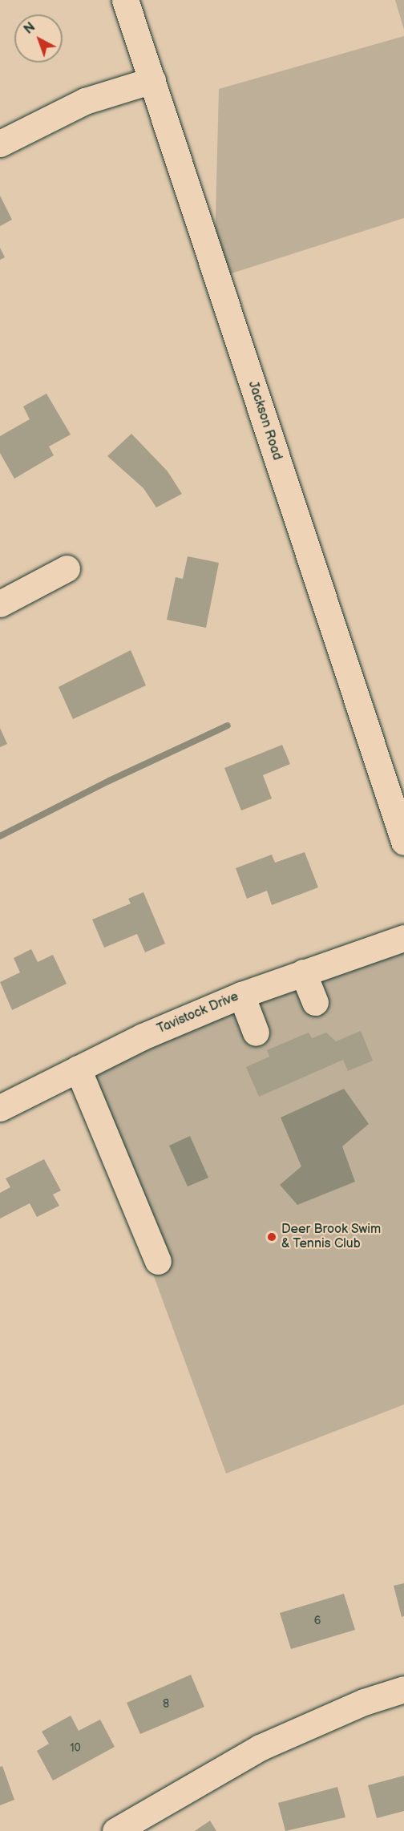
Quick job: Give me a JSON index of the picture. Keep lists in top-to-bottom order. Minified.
{"streets":{"street":["Jackson Road","Tavistock Drive"]},"places":["Deer Brook Swim & Tennis Club"],"house_numbers":["6","8","10"],"north":"top left"}
